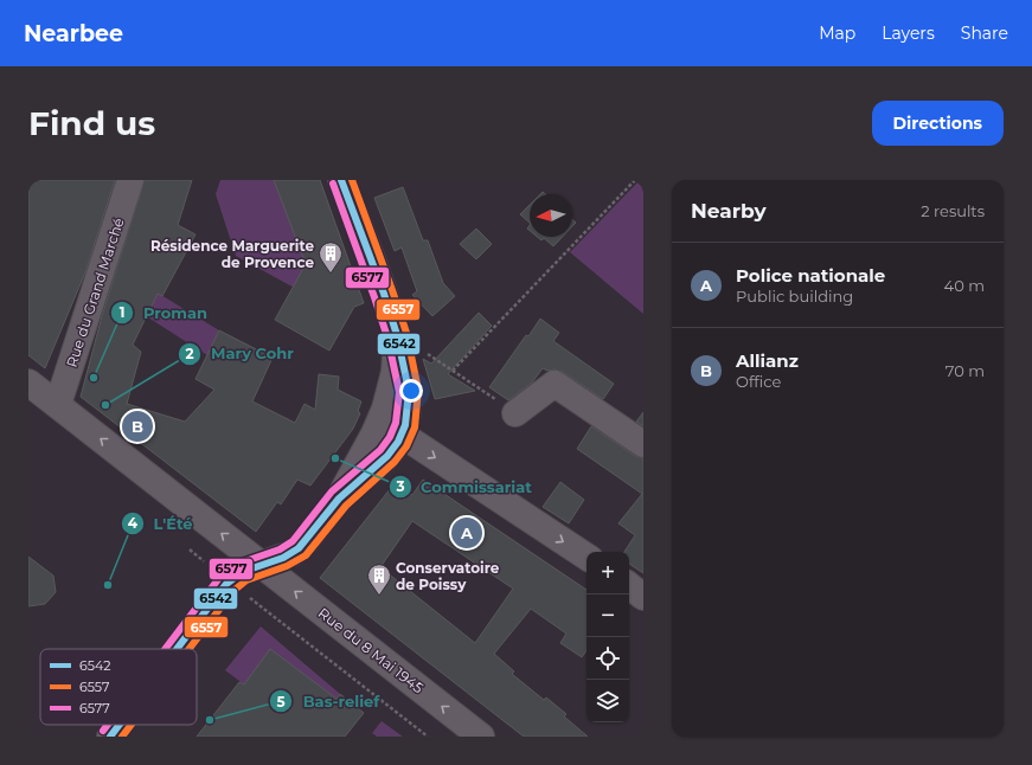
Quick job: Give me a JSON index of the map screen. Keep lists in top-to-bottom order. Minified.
{"streets":{"street":["Rue du Grand Marché","Rue du 8 Mai 1945"]},"crossings":[["Rue du Grand Marché","Rue du 8 Mai 1945"]],"places":{"building":["Résidence Marguerite de Provence","Conservatoire de Poissy"],"other":["Proman","Mary Cohr","Commissariat","L'Été","Bas-relief"]},"lines":["transit line 6542","transit line 6557","transit line 6577"],"legend":["6542","6557","6577"],"north":"left","page":{"header":"Nearbee","nav":["Map","Layers","Share"],"buttons":"Directions","title":"Find us","heading":["Nearby","2 results"],"list":[{"mark":"A","name":"Police nationale","note":"Public building","value":"40 m"},{"mark":"B","name":"Allianz","note":"Office","value":"70 m"}],"pins":["B","A"],"map_buttons":["+","−"]}}
